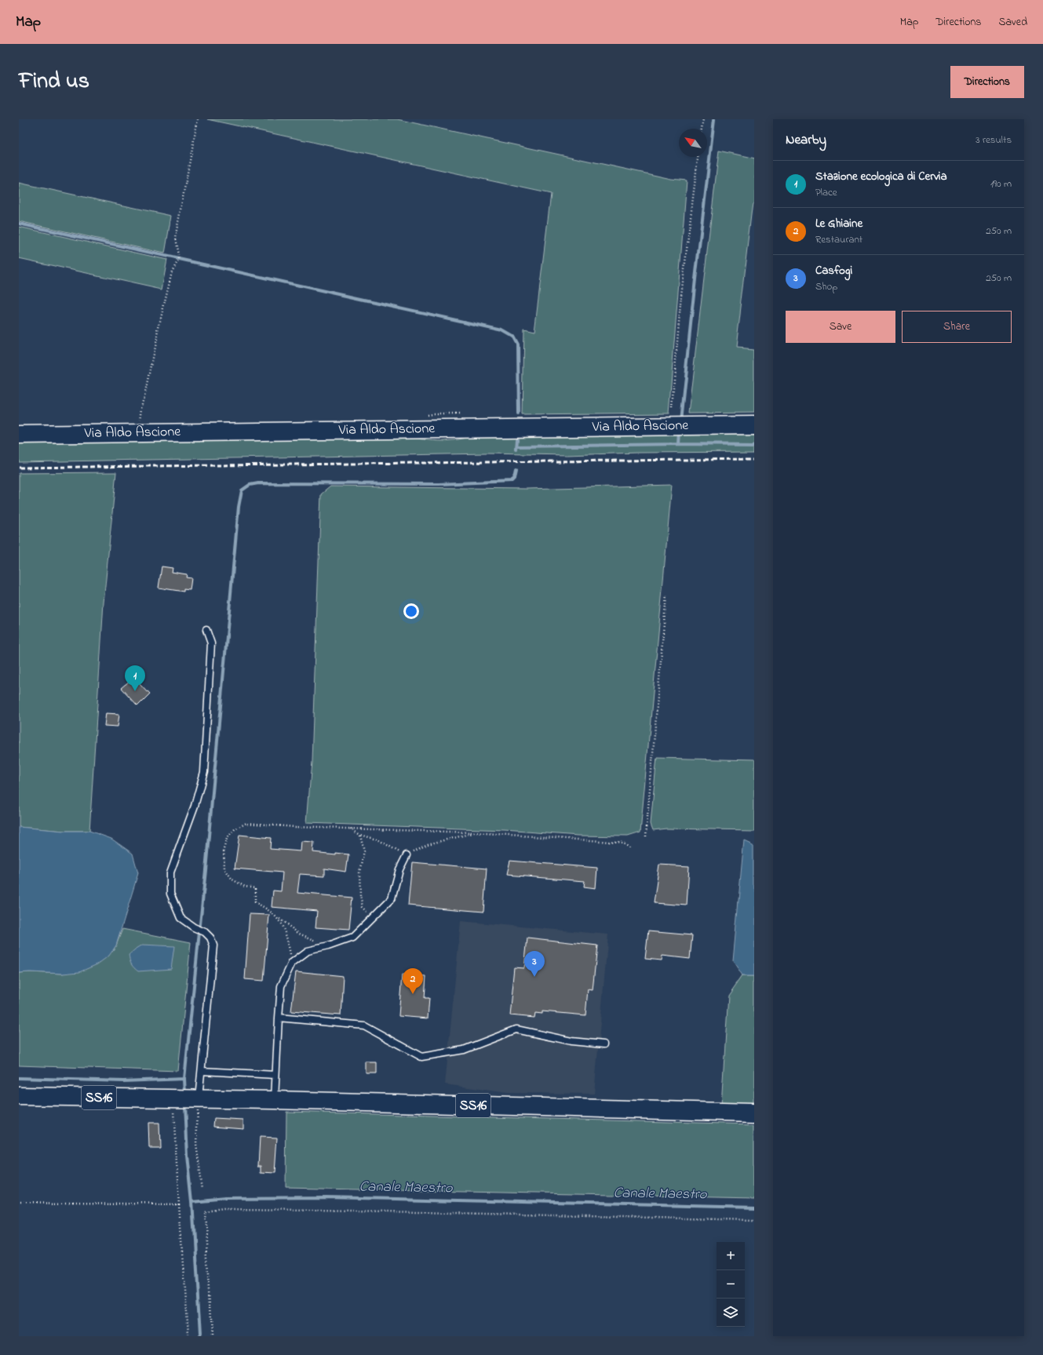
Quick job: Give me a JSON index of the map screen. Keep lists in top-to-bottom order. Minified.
{"streets":{"street":["Via Aldo Ascione","SS16"]},"water":["Canale Maestro"],"north":"top left","page":{"header":"Map","nav":["Map","Directions","Saved"],"title":"Find us","buttons":["Directions",["Save","Share"]],"heading":["Nearby","3 results"],"list":[{"mark":"1","name":"Stazione ecologica di Cervia","note":"Place","value":"190 m"},{"mark":"2","name":"Le Ghiaine","note":"Restaurant","value":"250 m"},{"mark":"3","name":"Casfogi","note":"Shop","value":"250 m"}],"pins":["1","3","2"],"map_buttons":["+","−"]}}
